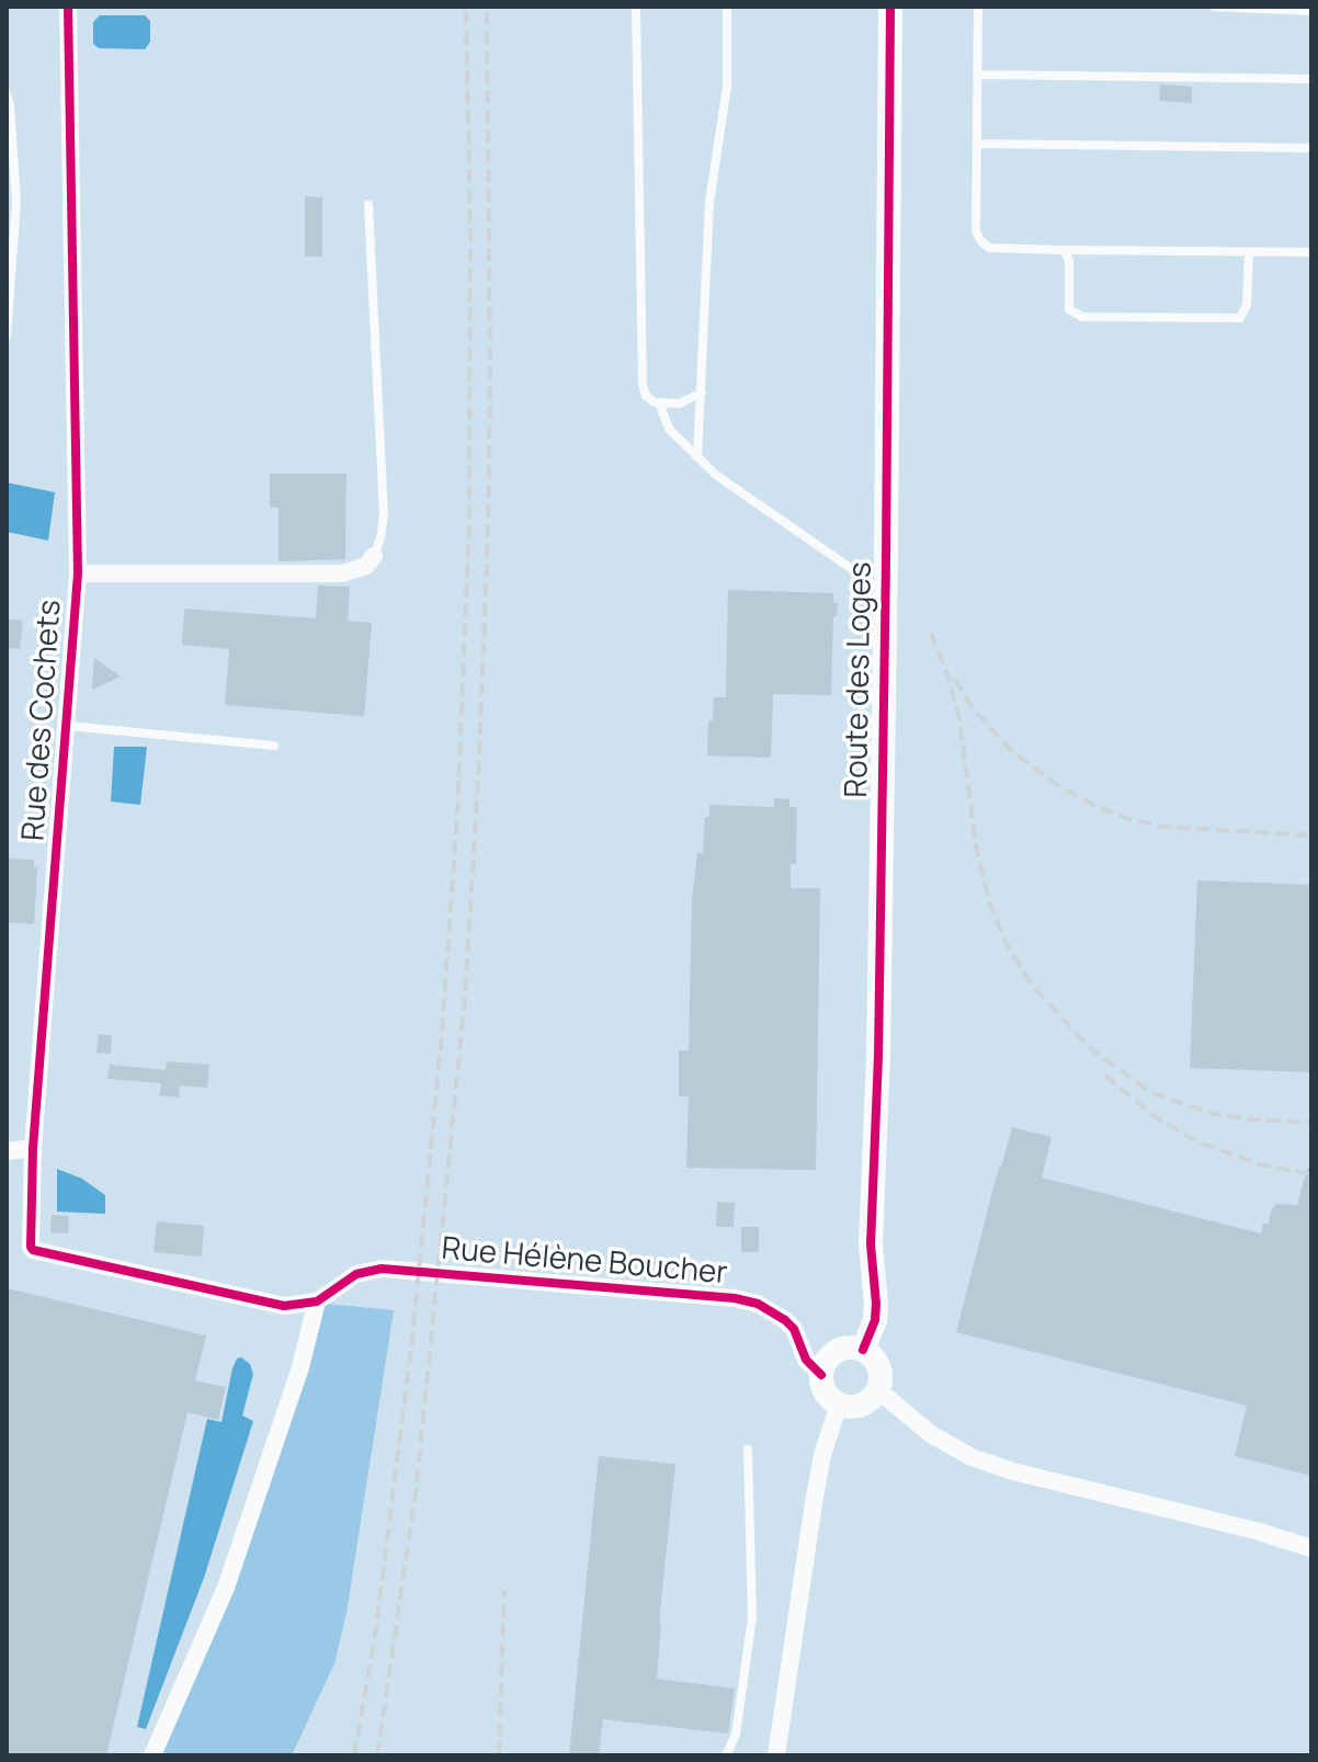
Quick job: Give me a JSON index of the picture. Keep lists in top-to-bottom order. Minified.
{"streets":{"street":["Route des Loges","Rue des Cochets","Rue Hélène Boucher"]},"crossings":[["Route des Loges","Rue Hélène Boucher"],["Rue des Cochets","Rue Hélène Boucher"]]}
